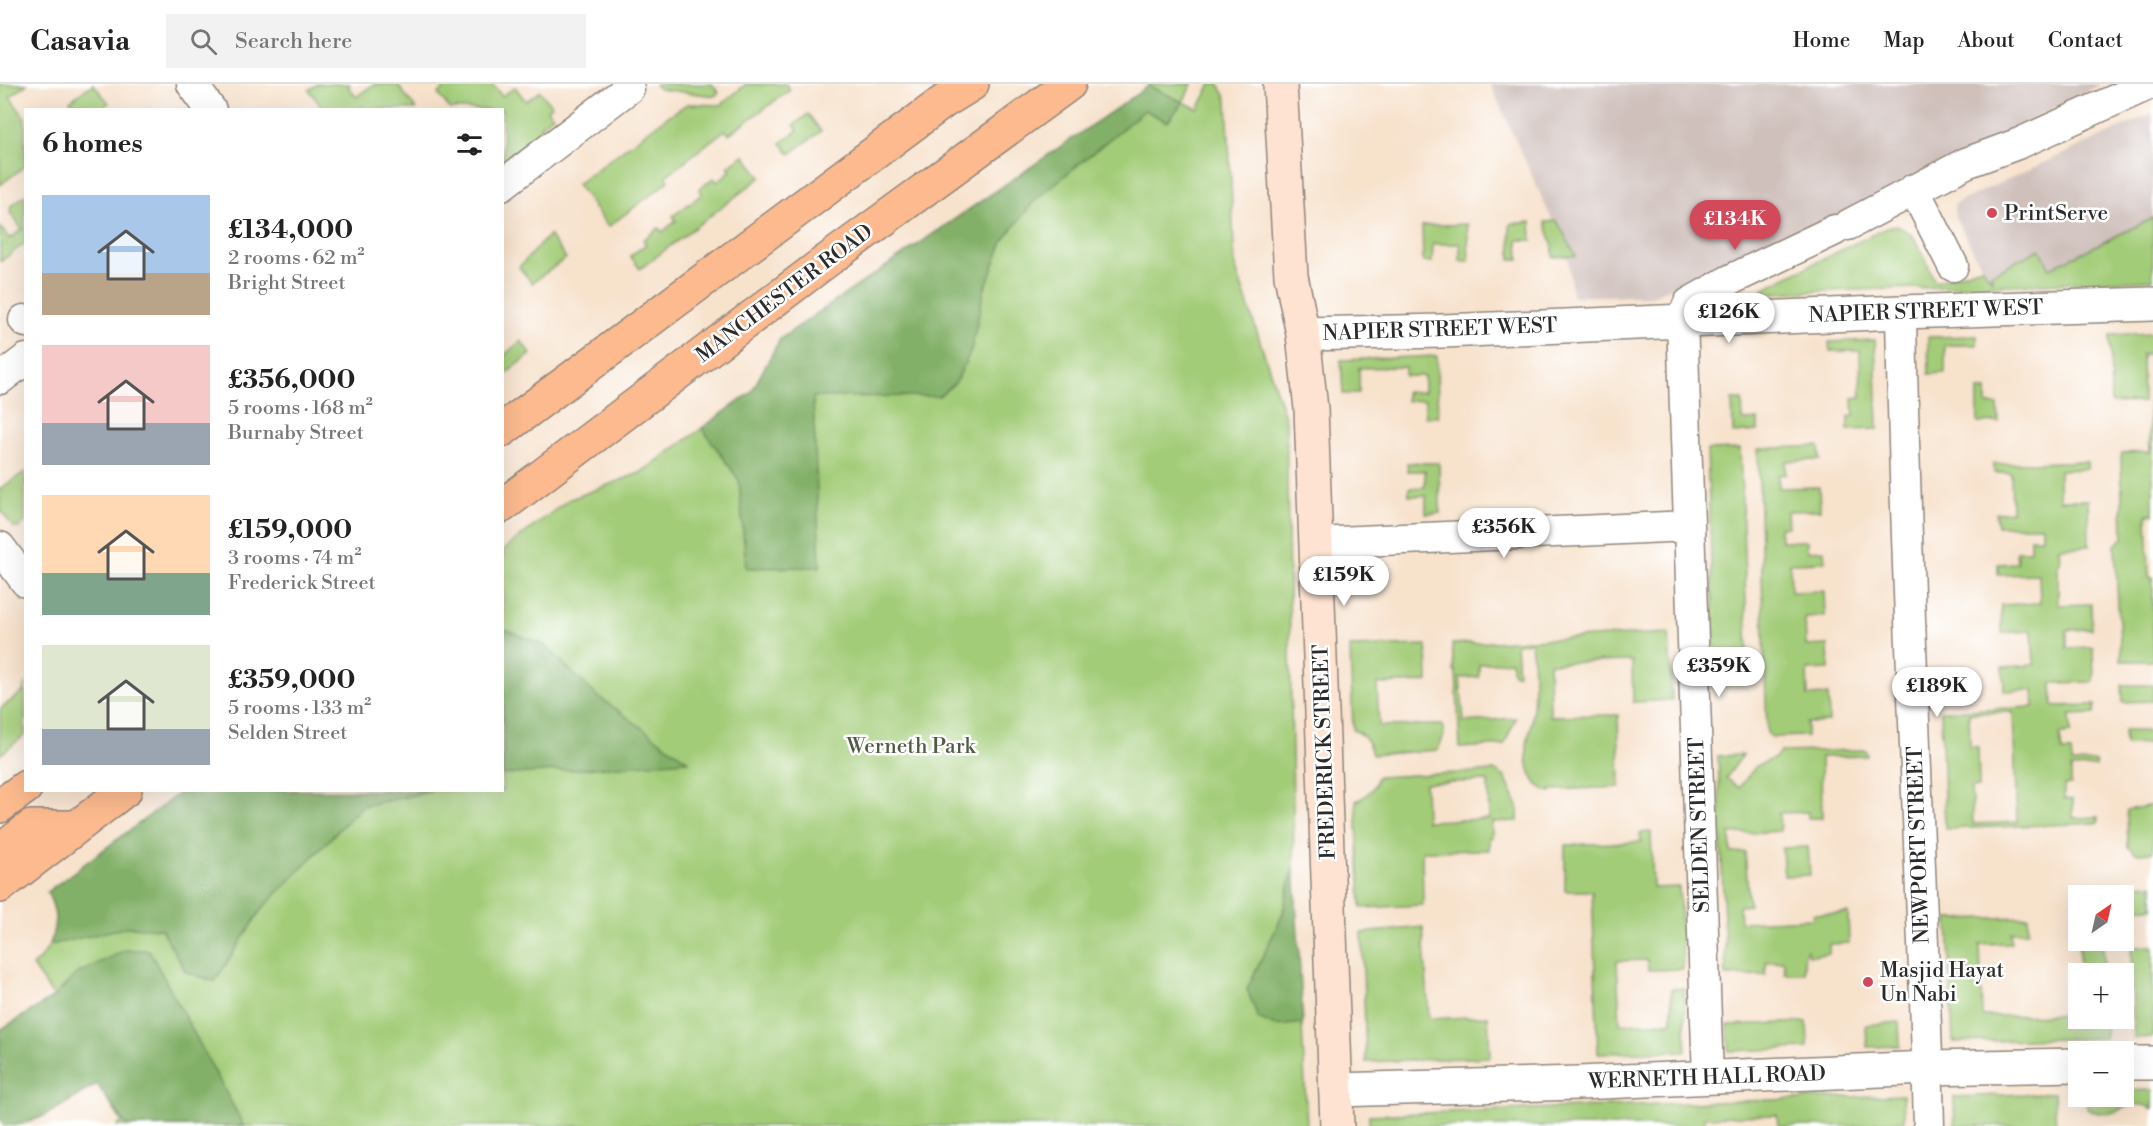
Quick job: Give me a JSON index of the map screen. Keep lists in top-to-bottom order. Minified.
{"streets":{"highway":["MANCHESTER ROAD"],"main road":["FREDERICK STREET"],"street":["NAPIER STREET WEST","SELDEN STREET","NEWPORT STREET","WERNETH HALL ROAD"]},"crossings":[["NAPIER STREET WEST","FREDERICK STREET"],["NAPIER STREET WEST","SELDEN STREET"],["NAPIER STREET WEST","NEWPORT STREET"],["FREDERICK STREET","WERNETH HALL ROAD"],["SELDEN STREET","WERNETH HALL ROAD"],["NEWPORT STREET","WERNETH HALL ROAD"]],"parks":["Werneth Park"],"places":["PrintServe","Masjid Hayat Un Nabi"],"north":"top right","page":{"header":"Casavia","search":"Search here","nav":["Home","Map","About","Contact"],"heading":"6 homes","list":[{"name":"£134,000","note":"2 rooms · 62 m² · Bright Street"},{"name":"£356,000","note":"5 rooms · 168 m² · Burnaby Street"},{"name":"£159,000","note":"3 rooms · 74 m² · Frederick Street"},{"name":"£359,000","note":"5 rooms · 133 m² · Selden Street"}],"price":["£134K","£126K","£356K","£159K","£359K","£189K"],"map_buttons":["+","−"]}}
